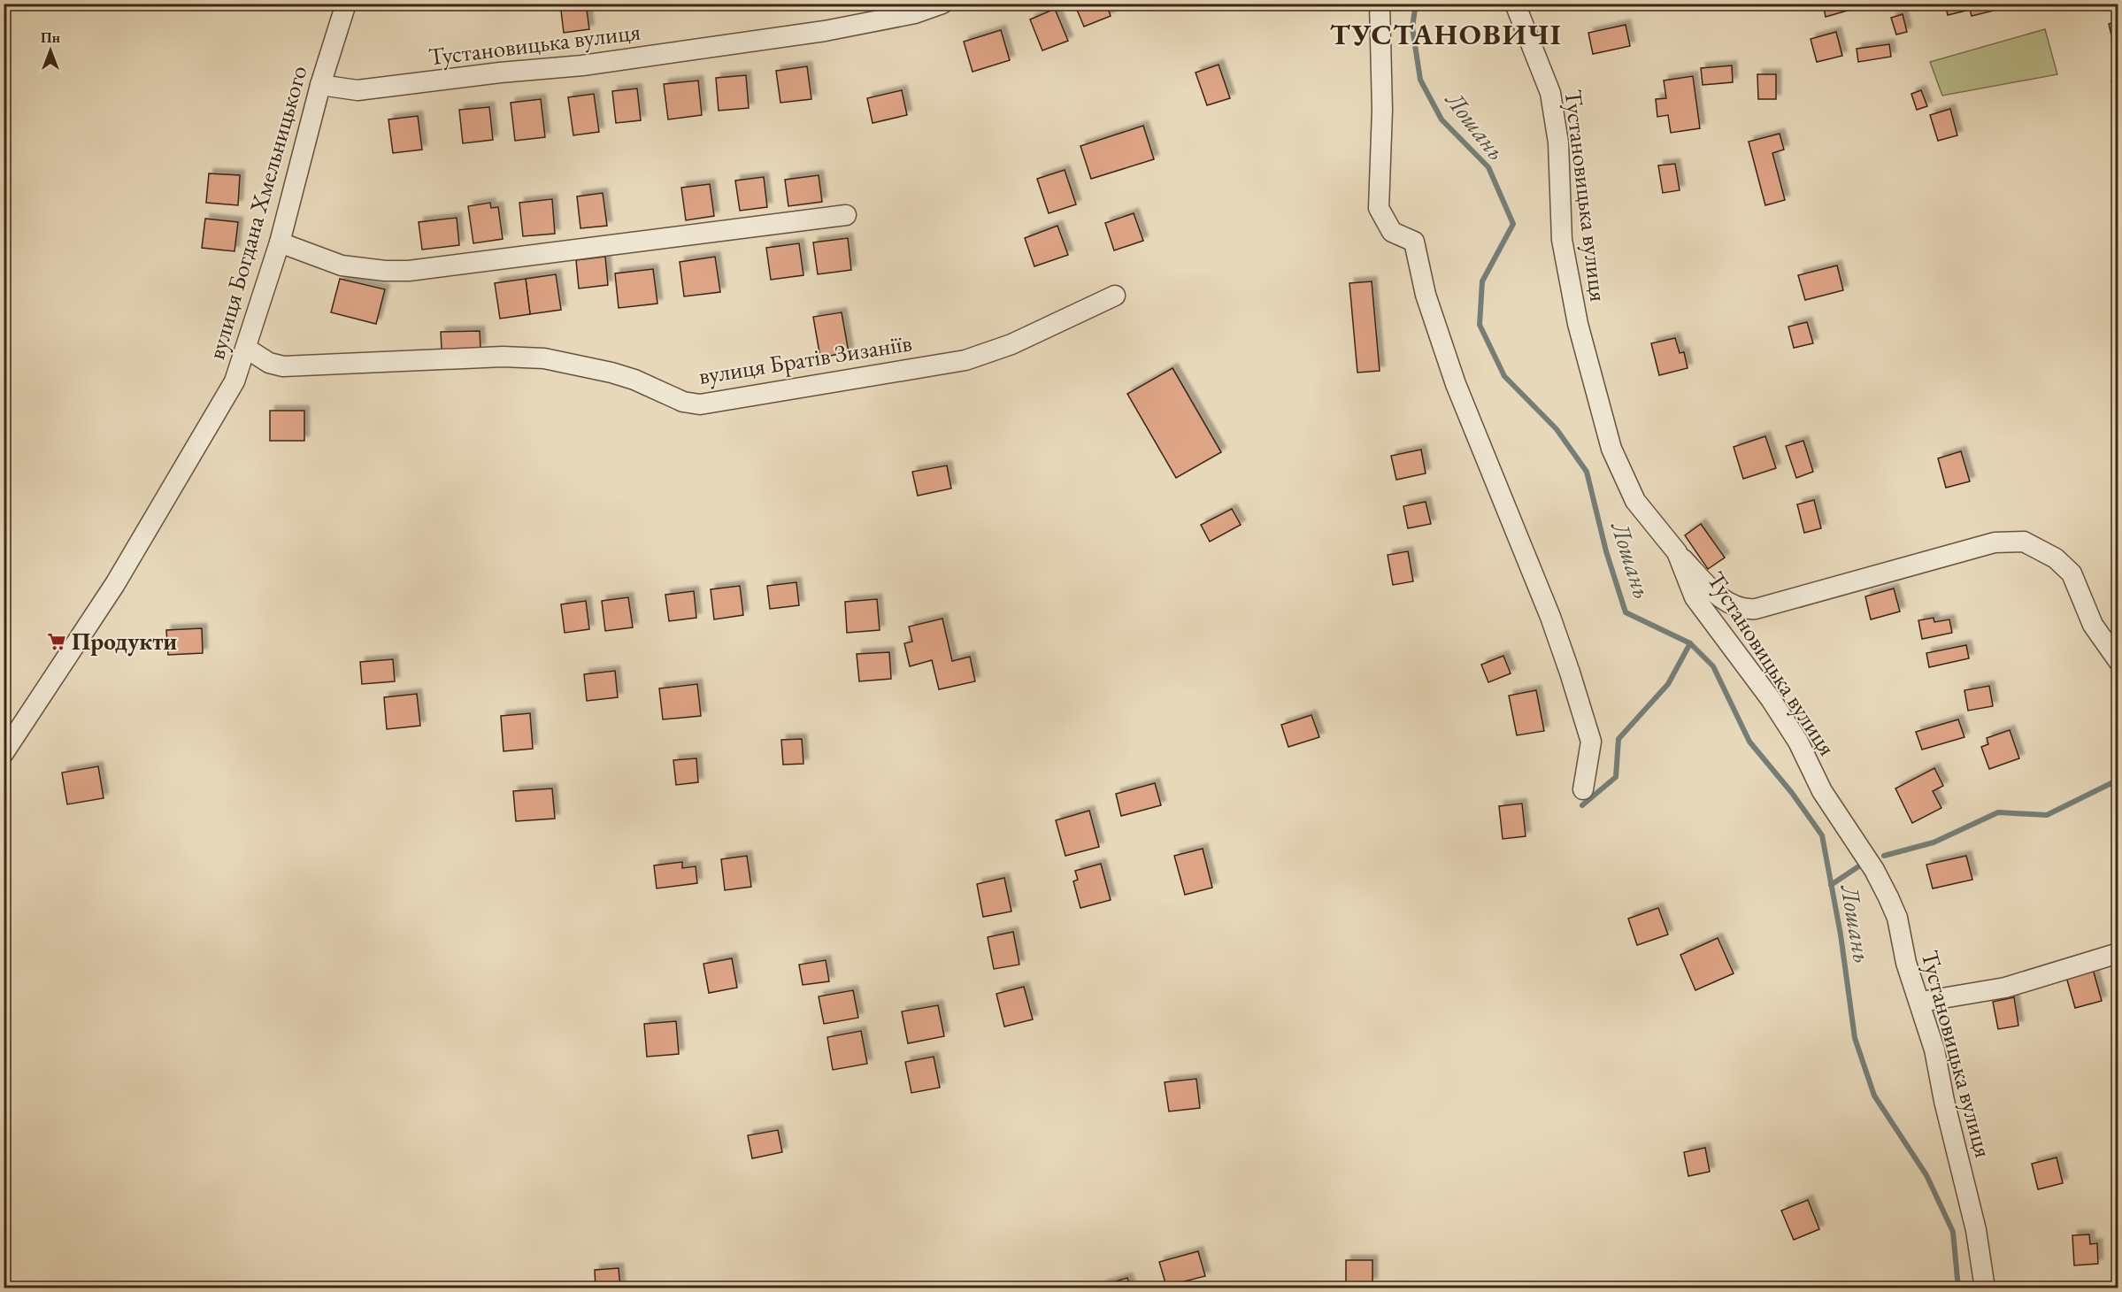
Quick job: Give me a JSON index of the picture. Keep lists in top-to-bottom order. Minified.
{"streets":{"street":["Тустановицька вулиця","вулиця Богдана Хмельницького","вулиця Братів Зизаніїв"]},"crossings":[["Тустановицька вулиця","вулиця Богдана Хмельницького"],["вулиця Богдана Хмельницького","вулиця Братів Зизаніїв"]],"districts":["ТУСТАНОВИЧІ"],"water":["Лошань"],"places":{"supermarket":["Продукти"]},"north":"top"}
